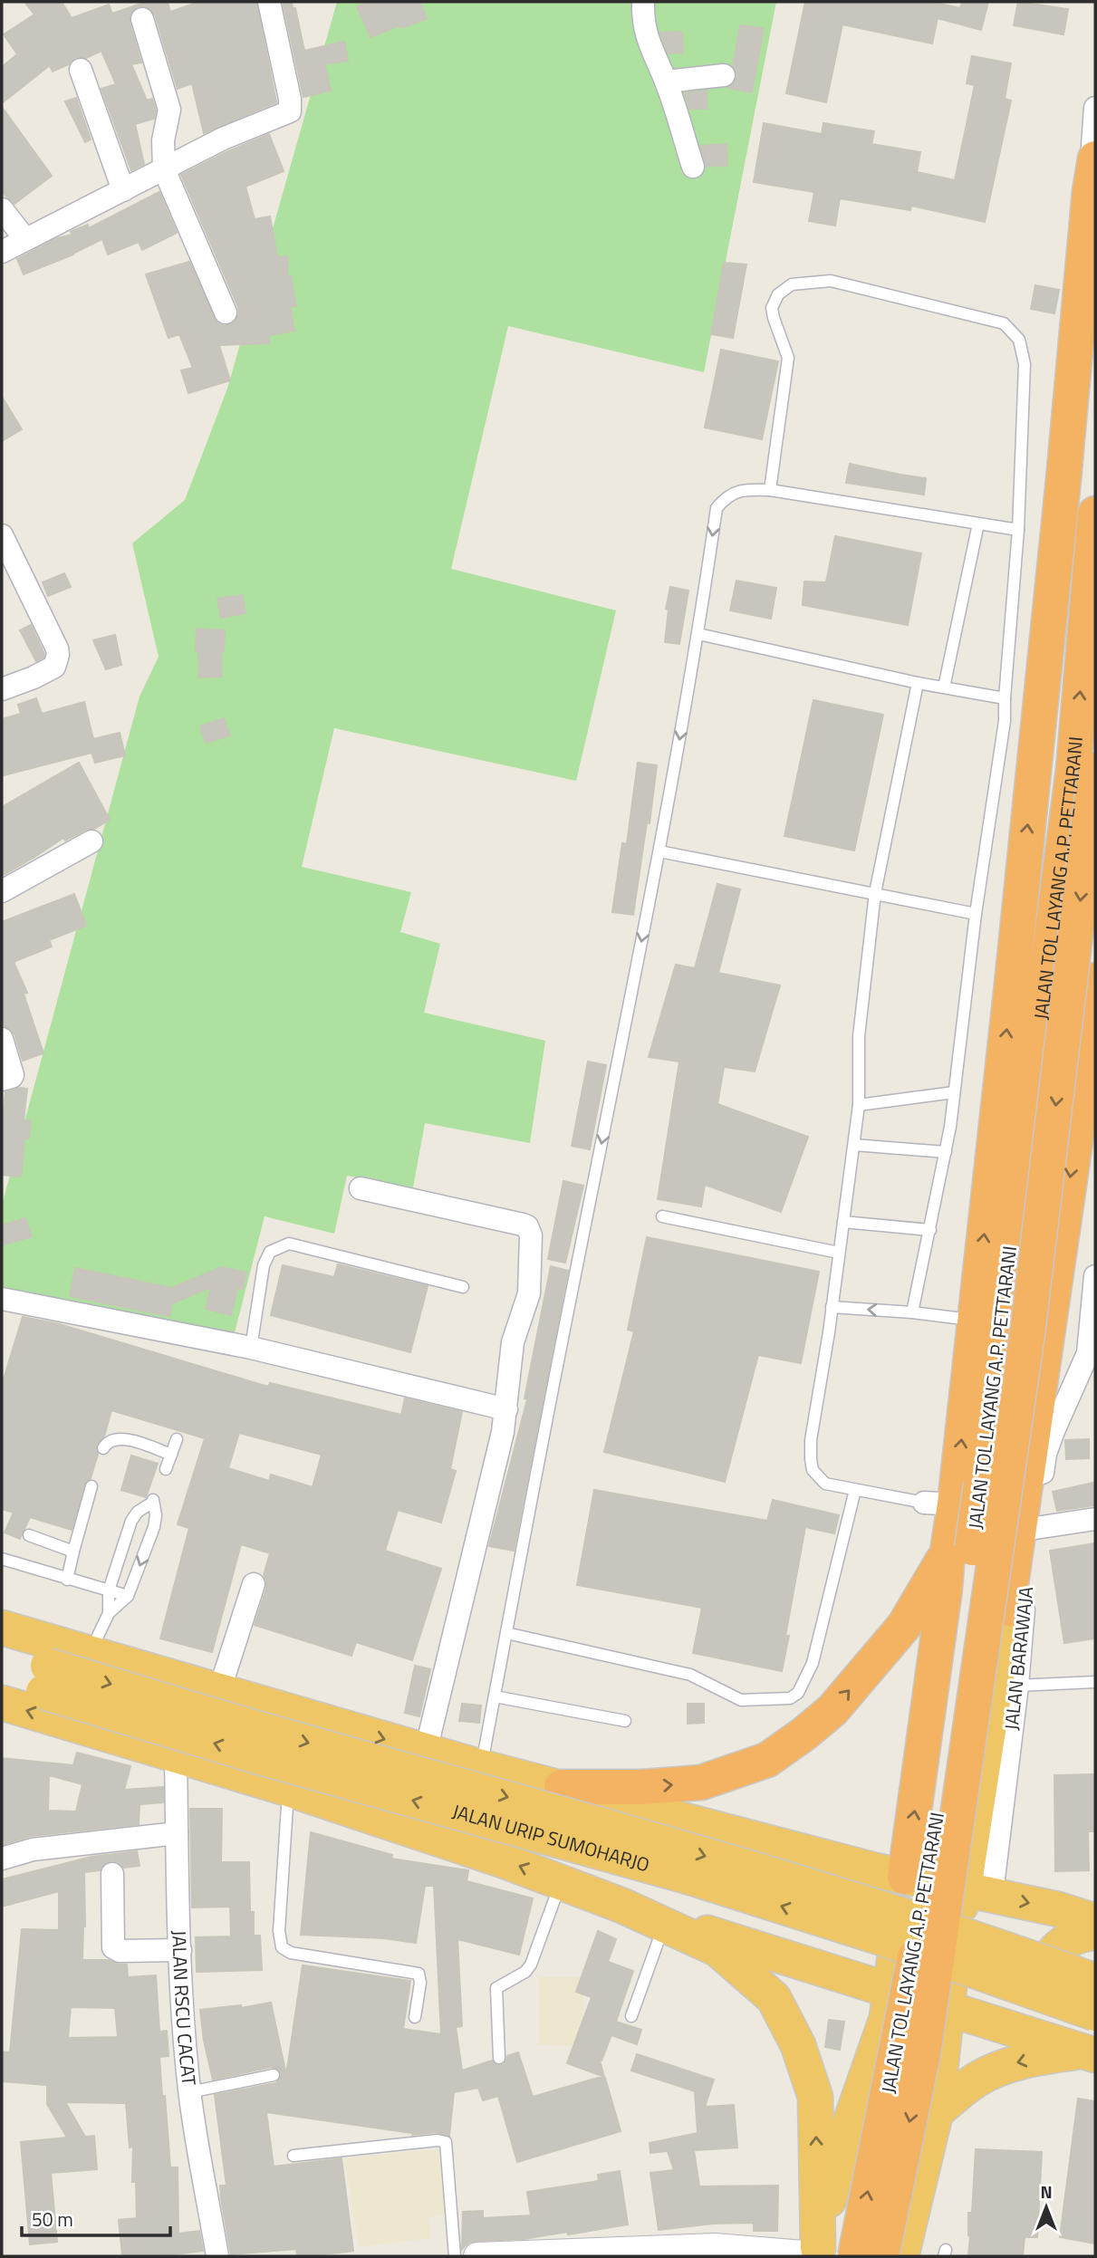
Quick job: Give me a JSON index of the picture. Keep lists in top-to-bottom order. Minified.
{"streets":{"highway":["JALAN TOL LAYANG A.P. PETTARANI","JALAN URIP SUMOHARJO"],"street":["JALAN BARAWAJA","JALAN RSCU CACAT"]},"scale_bar":"50 m","north":"top"}
